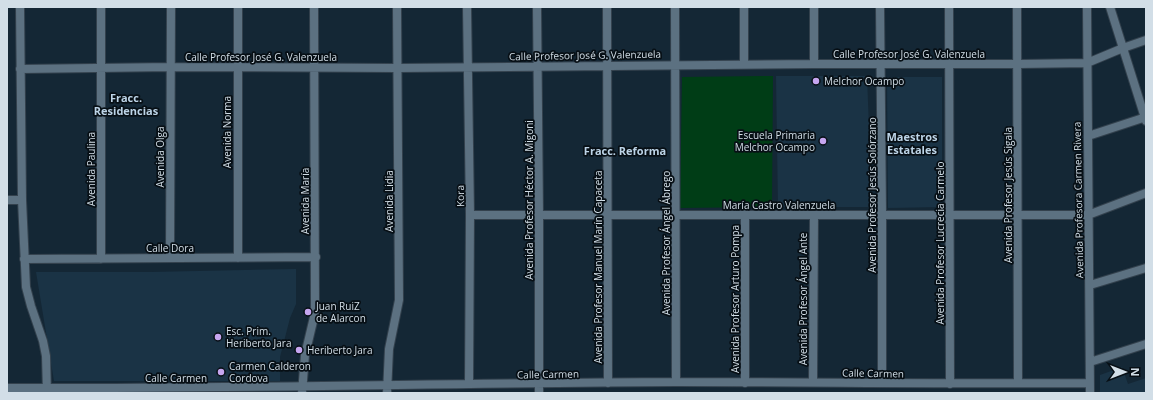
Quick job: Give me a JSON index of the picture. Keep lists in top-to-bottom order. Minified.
{"streets":{"street":["Calle Profesor José G. Valenzuela","Avenida Norma","Avenida Olga","Avenida Paulina","Avenida Profesor Jesús Solórzano","Avenida Profesor Jesús Sigala","Kora","Avenida Profesor Héctor A. Migoni","Avenida Profesora Carmen Rivera","Avenida María","Avenida Lidia","María Castro Valenzuela","Avenida Profesor Ángel Ábrego","Avenida Profesor Lucrecia Carmelo","Calle Dora","Avenida Profesor Manuel Marín Capaceta","Avenida Profesor Arturo Pompa","Avenida Profesor Ángel Ante","Calle Carmen"]},"crossings":[["Calle Profesor José G. Valenzuela","Avenida Norma"],["Calle Profesor José G. Valenzuela","Avenida Olga"],["Calle Profesor José G. Valenzuela","Avenida Paulina"],["Calle Profesor José G. Valenzuela","Avenida Profesor Jesús Solórzano"],["Calle Profesor José G. Valenzuela","Avenida Profesor Jesús Sigala"],["Calle Profesor José G. Valenzuela","Kora"],["Calle Profesor José G. Valenzuela","Avenida Profesor Héctor A. Migoni"],["Calle Profesor José G. Valenzuela","Avenida Profesora Carmen Rivera"],["Calle Profesor José G. Valenzuela","Avenida María"],["Calle Profesor José G. Valenzuela","Avenida Lidia"],["Calle Profesor José G. Valenzuela","Avenida Profesor Ángel Ábrego"],["Calle Profesor José G. Valenzuela","Avenida Profesor Lucrecia Carmelo"],["Calle Profesor José G. Valenzuela","Avenida Profesor Manuel Marín Capaceta"],["Avenida Norma","Calle Dora"],["Avenida Olga","Calle Dora"],["Avenida Paulina","Calle Dora"],["Avenida Profesor Jesús Solórzano","María Castro Valenzuela"],["Avenida Profesor Jesús Solórzano","Calle Carmen"],["Avenida Profesor Jesús Sigala","María Castro Valenzuela"],["Avenida Profesor Jesús Sigala","Calle Carmen"],["Kora","María Castro Valenzuela"],["Kora","Calle Carmen"],["Avenida Profesor Héctor A. Migoni","María Castro Valenzuela"],["Avenida Profesor Héctor A. Migoni","Calle Carmen"],["Avenida Profesora Carmen Rivera","María Castro Valenzuela"],["Avenida Profesora Carmen Rivera","Calle Carmen"],["Avenida María","Calle Dora"],["Avenida María","Calle Carmen"],["Avenida Lidia","Calle Carmen"],["María Castro Valenzuela","Avenida Profesor Ángel Ábrego"],["María Castro Valenzuela","Avenida Profesor Lucrecia Carmelo"],["María Castro Valenzuela","Avenida Profesor Manuel Marín Capaceta"],["María Castro Valenzuela","Avenida Profesor Arturo Pompa"],["María Castro Valenzuela","Avenida Profesor Ángel Ante"],["Avenida Profesor Ángel Ábrego","Calle Carmen"],["Avenida Profesor Lucrecia Carmelo","Calle Carmen"],["Avenida Profesor Manuel Marín Capaceta","Calle Carmen"],["Avenida Profesor Arturo Pompa","Calle Carmen"],["Avenida Profesor Ángel Ante","Calle Carmen"]],"districts":["Fracc. Residencias","Maestros Estatales","Fracc. Reforma"],"places":["Melchor Ocampo","Escuela Primaria Melchor Ocampo","Juan RuiZ de Alarcon","Esc. Prim. Heriberto Jara","Heriberto Jara","Carmen Calderon Cordova"],"north":"right"}
